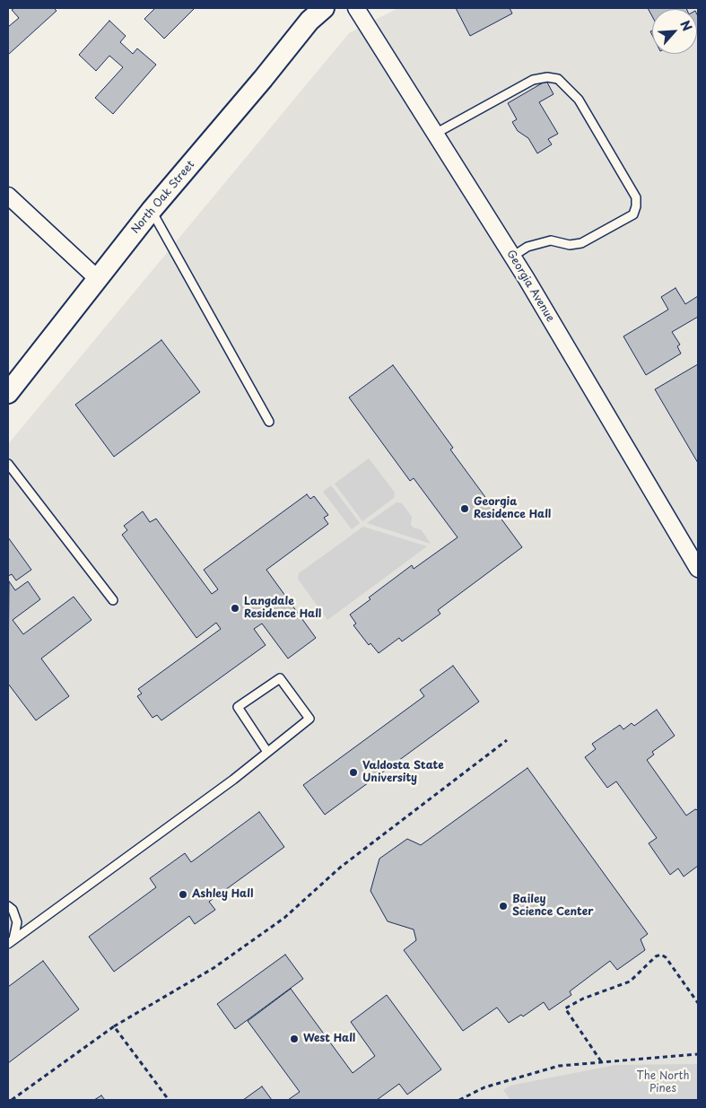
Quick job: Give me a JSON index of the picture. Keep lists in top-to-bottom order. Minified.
{"streets":{"street":["North Oak Street","Georgia Avenue"]},"parks":["The North Pines"],"places":["Georgia Residence Hall","Langdale Residence Hall","Valdosta State University","Ashley Hall","Bailey Science Center","West Hall"],"north":"top right"}
